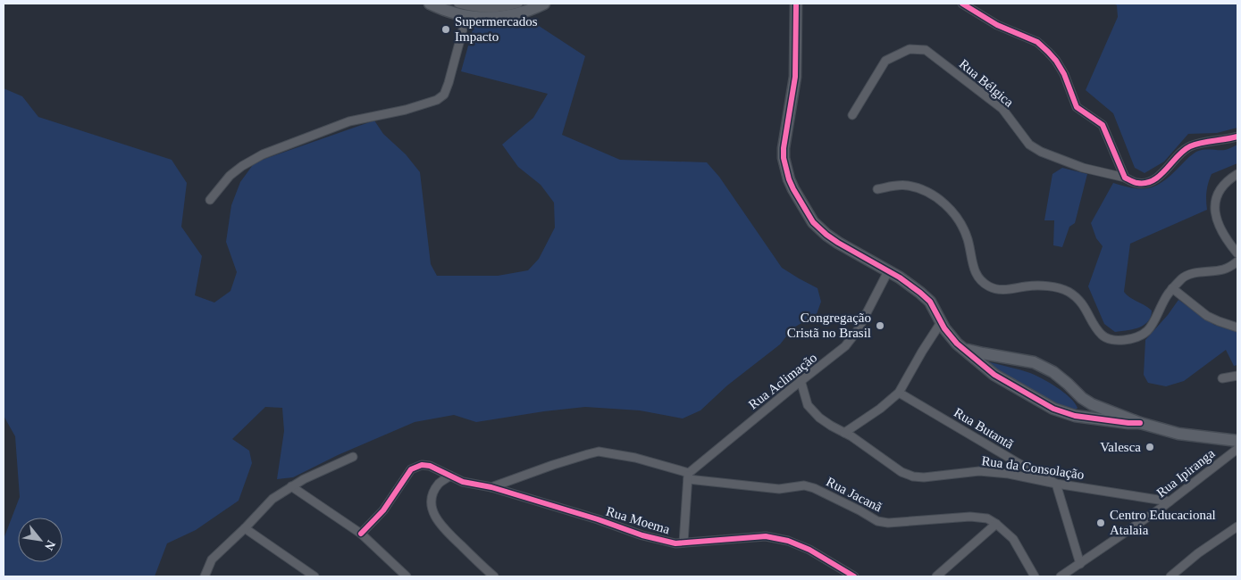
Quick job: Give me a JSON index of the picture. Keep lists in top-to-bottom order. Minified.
{"streets":{"street":["Rua Bélgica","Rua Aclimação","Rua Butantã","Rua da Consolação","Rua Ipiranga","Rua Jacanã","Rua Moema"]},"crossings":[["Rua Aclimação","Rua da Consolação"],["Rua Aclimação","Rua Jacanã"],["Rua Butantã","Rua da Consolação"],["Rua da Consolação","Rua Ipiranga"],["Rua Jacanã","Rua Moema"]],"places":["Supermercados Impacto","Congregação Cristã no Brasil","Valesca","Centro Educacional Atalaia"],"north":"bottom right"}
